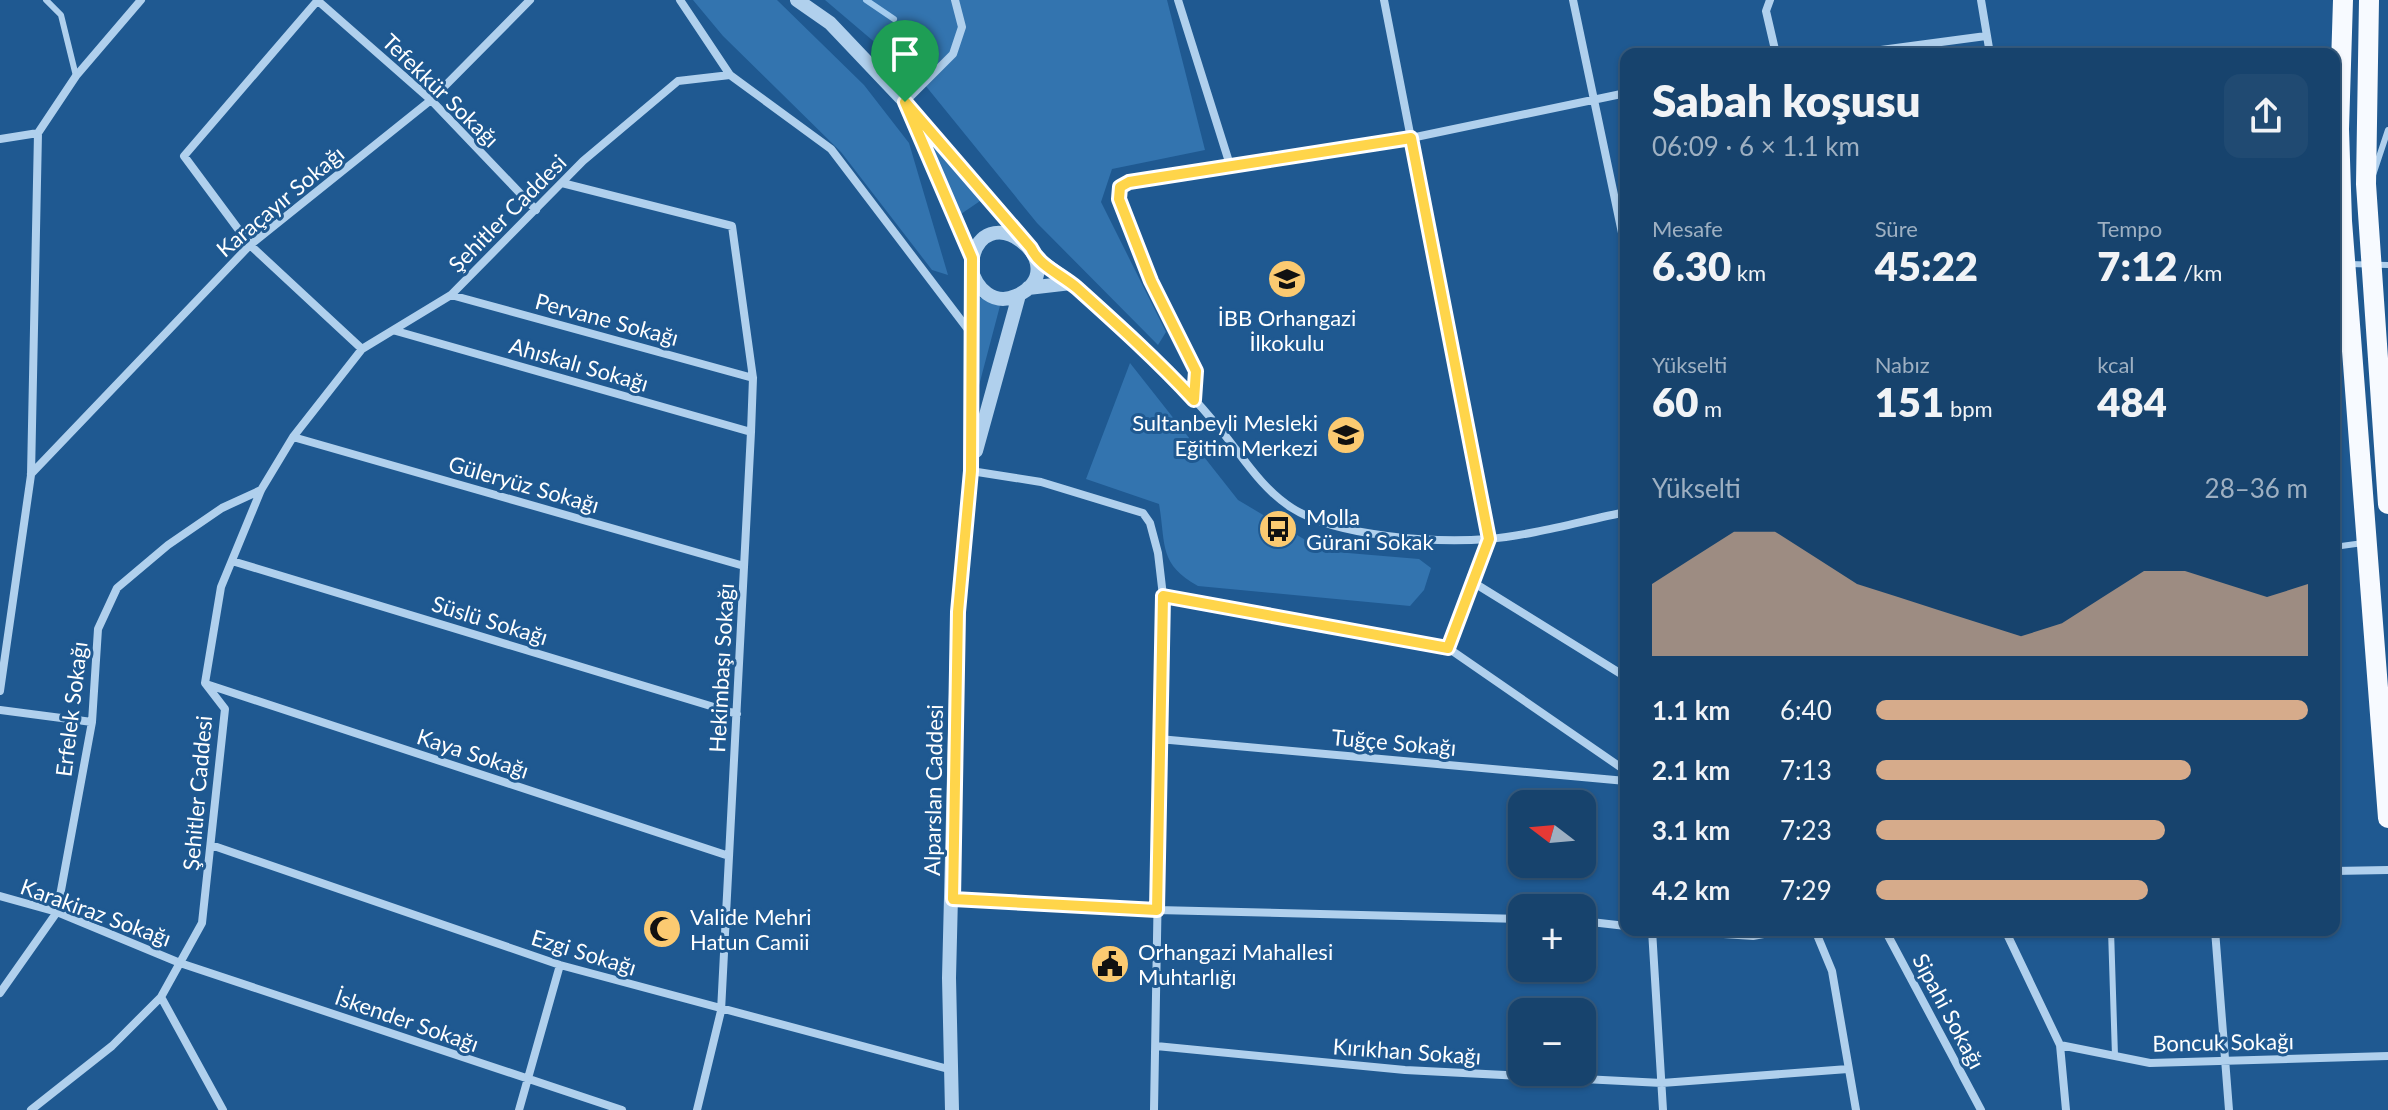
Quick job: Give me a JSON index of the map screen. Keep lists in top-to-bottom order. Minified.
{"streets":{"street":["Tefekkür Sokağı","Karaçayır Sokağı","Şehitler Caddesi","Pervane Sokağı","Ahıskalı Sokağı","Güleryüz Sokağı","Süslü Sokağı","Hekimbaşı Sokağı","Erfelek Sokağı","Tuğçe Sokağı","Kaya Sokağı","Alparslan Caddesi","Karakiraz Sokağı","Ezgi Sokağı","Sipahi Sokağı","İskender Sokağı","Boncuk Sokağı","Kırıkhan Sokağı"]},"crossings":[["Tefekkür Sokağı","Karaçayır Sokağı"],["Tefekkür Sokağı","Şehitler Caddesi"],["Şehitler Caddesi","Pervane Sokağı"],["Şehitler Caddesi","Ahıskalı Sokağı"],["Şehitler Caddesi","Güleryüz Sokağı"],["Şehitler Caddesi","Süslü Sokağı"],["Şehitler Caddesi","Hekimbaşı Sokağı"],["Şehitler Caddesi","Erfelek Sokağı"],["Şehitler Caddesi","Kaya Sokağı"],["Şehitler Caddesi","Karakiraz Sokağı"],["Şehitler Caddesi","Ezgi Sokağı"],["Şehitler Caddesi","İskender Sokağı"],["Pervane Sokağı","Hekimbaşı Sokağı"],["Ahıskalı Sokağı","Hekimbaşı Sokağı"],["Güleryüz Sokağı","Hekimbaşı Sokağı"],["Süslü Sokağı","Hekimbaşı Sokağı"],["Hekimbaşı Sokağı","Kaya Sokağı"],["Hekimbaşı Sokağı","Ezgi Sokağı"],["Erfelek Sokağı","Karakiraz Sokağı"],["Alparslan Caddesi","Ezgi Sokağı"],["Karakiraz Sokağı","İskender Sokağı"]],"places":{"school or university":["İBB Orhangazi İlkokulu","Sultanbeyli Mesleki Eğitim Merkezi"],"bus stop":["Molla Gürani Sokak"],"mosque":["Valide Mehri Hatun Camii"],"public building":["Orhangazi Mahallesi Muhtarlığı"]},"north":"left","page":{"heading":["Sabah koşusu","06:09 · 6 × 1.1 km"],"stats":[["Mesafe","6.30 km"],["Süre","45:22"],["Tempo","7:12 /km"],["Yükselti","60 m"],["Nabız","151 bpm"],["kcal","484"]],"chart":["Yükselti","28–36 m"],"list":[{"name":"1.1 km","note":"6:40"},{"name":"2.1 km","note":"7:13"},{"name":"3.1 km","note":"7:23"},{"name":"4.2 km","note":"7:29"}],"map_buttons":["+","−"]}}
